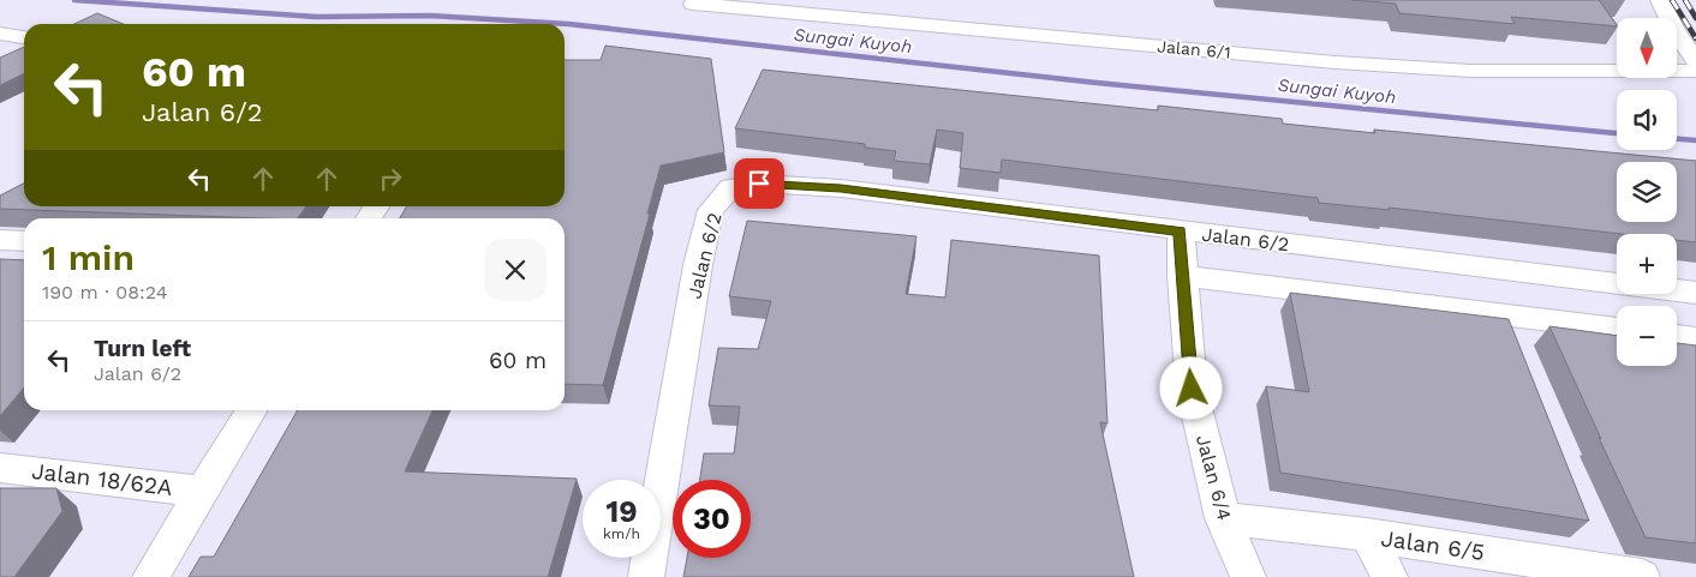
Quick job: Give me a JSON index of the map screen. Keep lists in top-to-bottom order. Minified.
{"streets":{"street":["Jalan 6/1","Jalan 6/2","Jalan 6/4","Jalan 18/62A","Jalan 6/5"]},"crossings":[["Jalan 6/2","Jalan 6/4"],["Jalan 6/4","Jalan 6/5"]],"water":["Sungai Kuyoh"],"north":"bottom","page":{"map_buttons":["+","−"],"turn":["60 m","Jalan 6/2"],"heading":["1 min","190 m · 08:24"],"list":[{"name":"Turn left","note":"Jalan 6/2","value":"60 m"}],"speed":"19 km/h","limit":"30"}}
